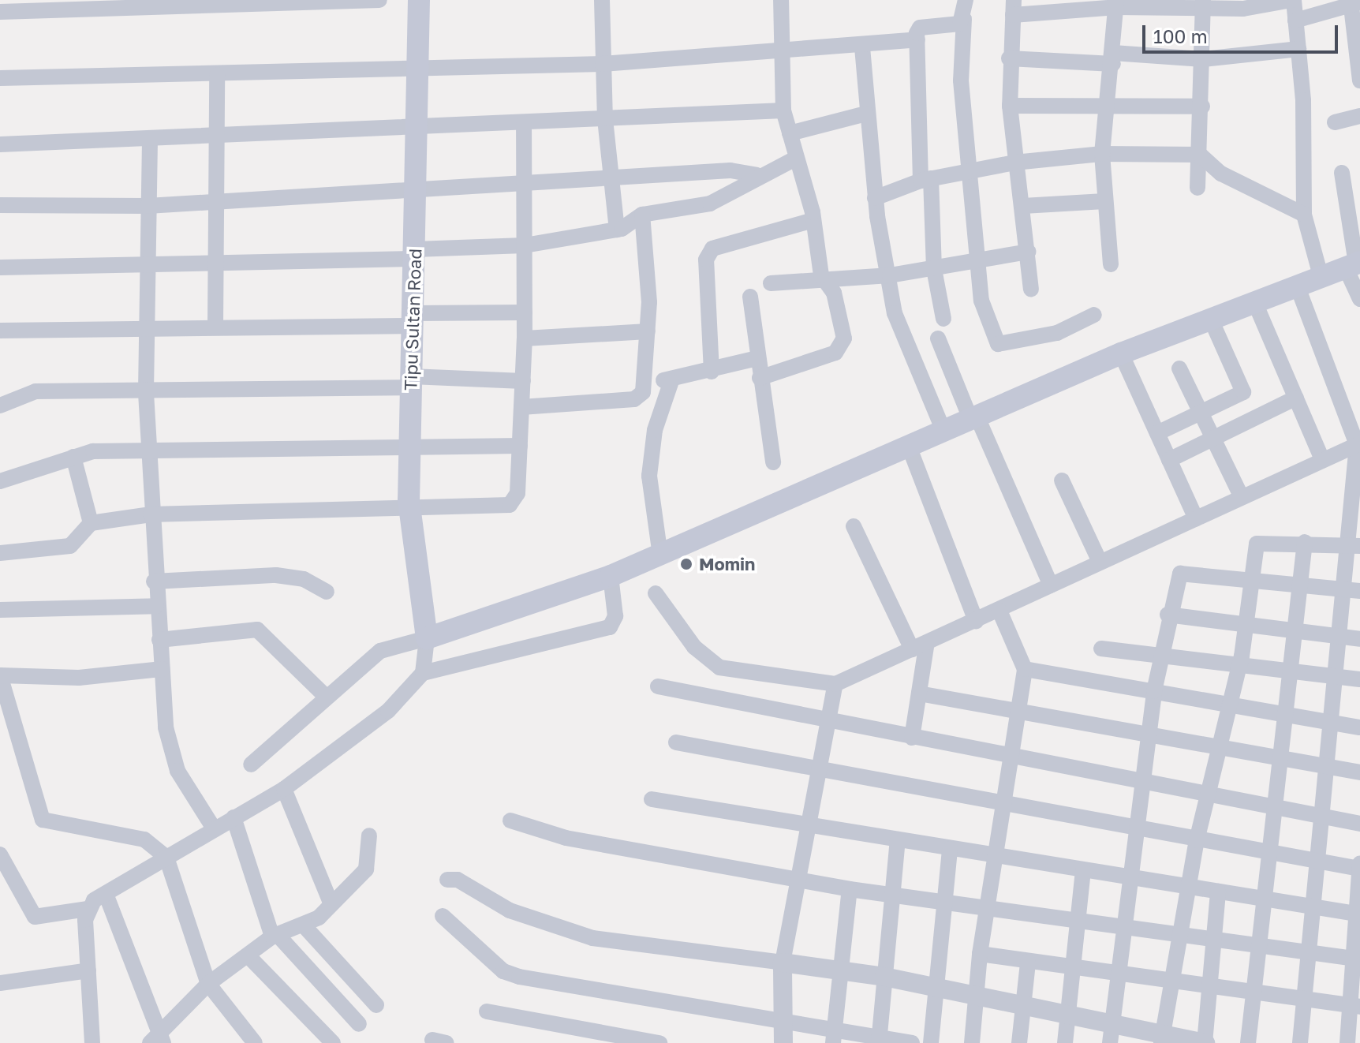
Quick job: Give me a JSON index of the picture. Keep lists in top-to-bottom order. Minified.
{"streets":{"main road":["Tipu Sultan Road"]},"places":["Momin"],"scale_bar":"100 m"}
